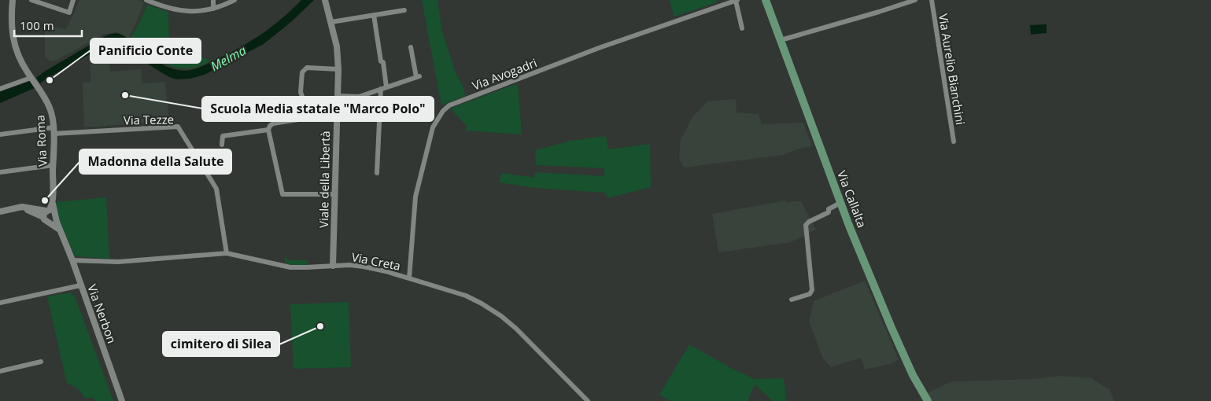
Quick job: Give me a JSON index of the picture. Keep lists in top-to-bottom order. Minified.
{"streets":{"main road":["Via Callalta"],"street":["Via Aurelio Bianchini","Via Avogadri","Via Tezze","Via Roma","Viale della Libertà","Via Creta","Via Nerbon"]},"crossings":[["Via Avogadri","Via Creta"],["Via Tezze","Via Roma"],["Via Tezze","Via Creta"],["Via Roma","Via Nerbon"],["Viale della Libertà","Via Creta"],["Via Creta","Via Nerbon"]],"water":["Melma"],"places":["Panificio Conte","Scuola Media statale \"Marco Polo\"","Madonna della Salute","cimitero di Silea"],"scale_bar":"100 m"}
